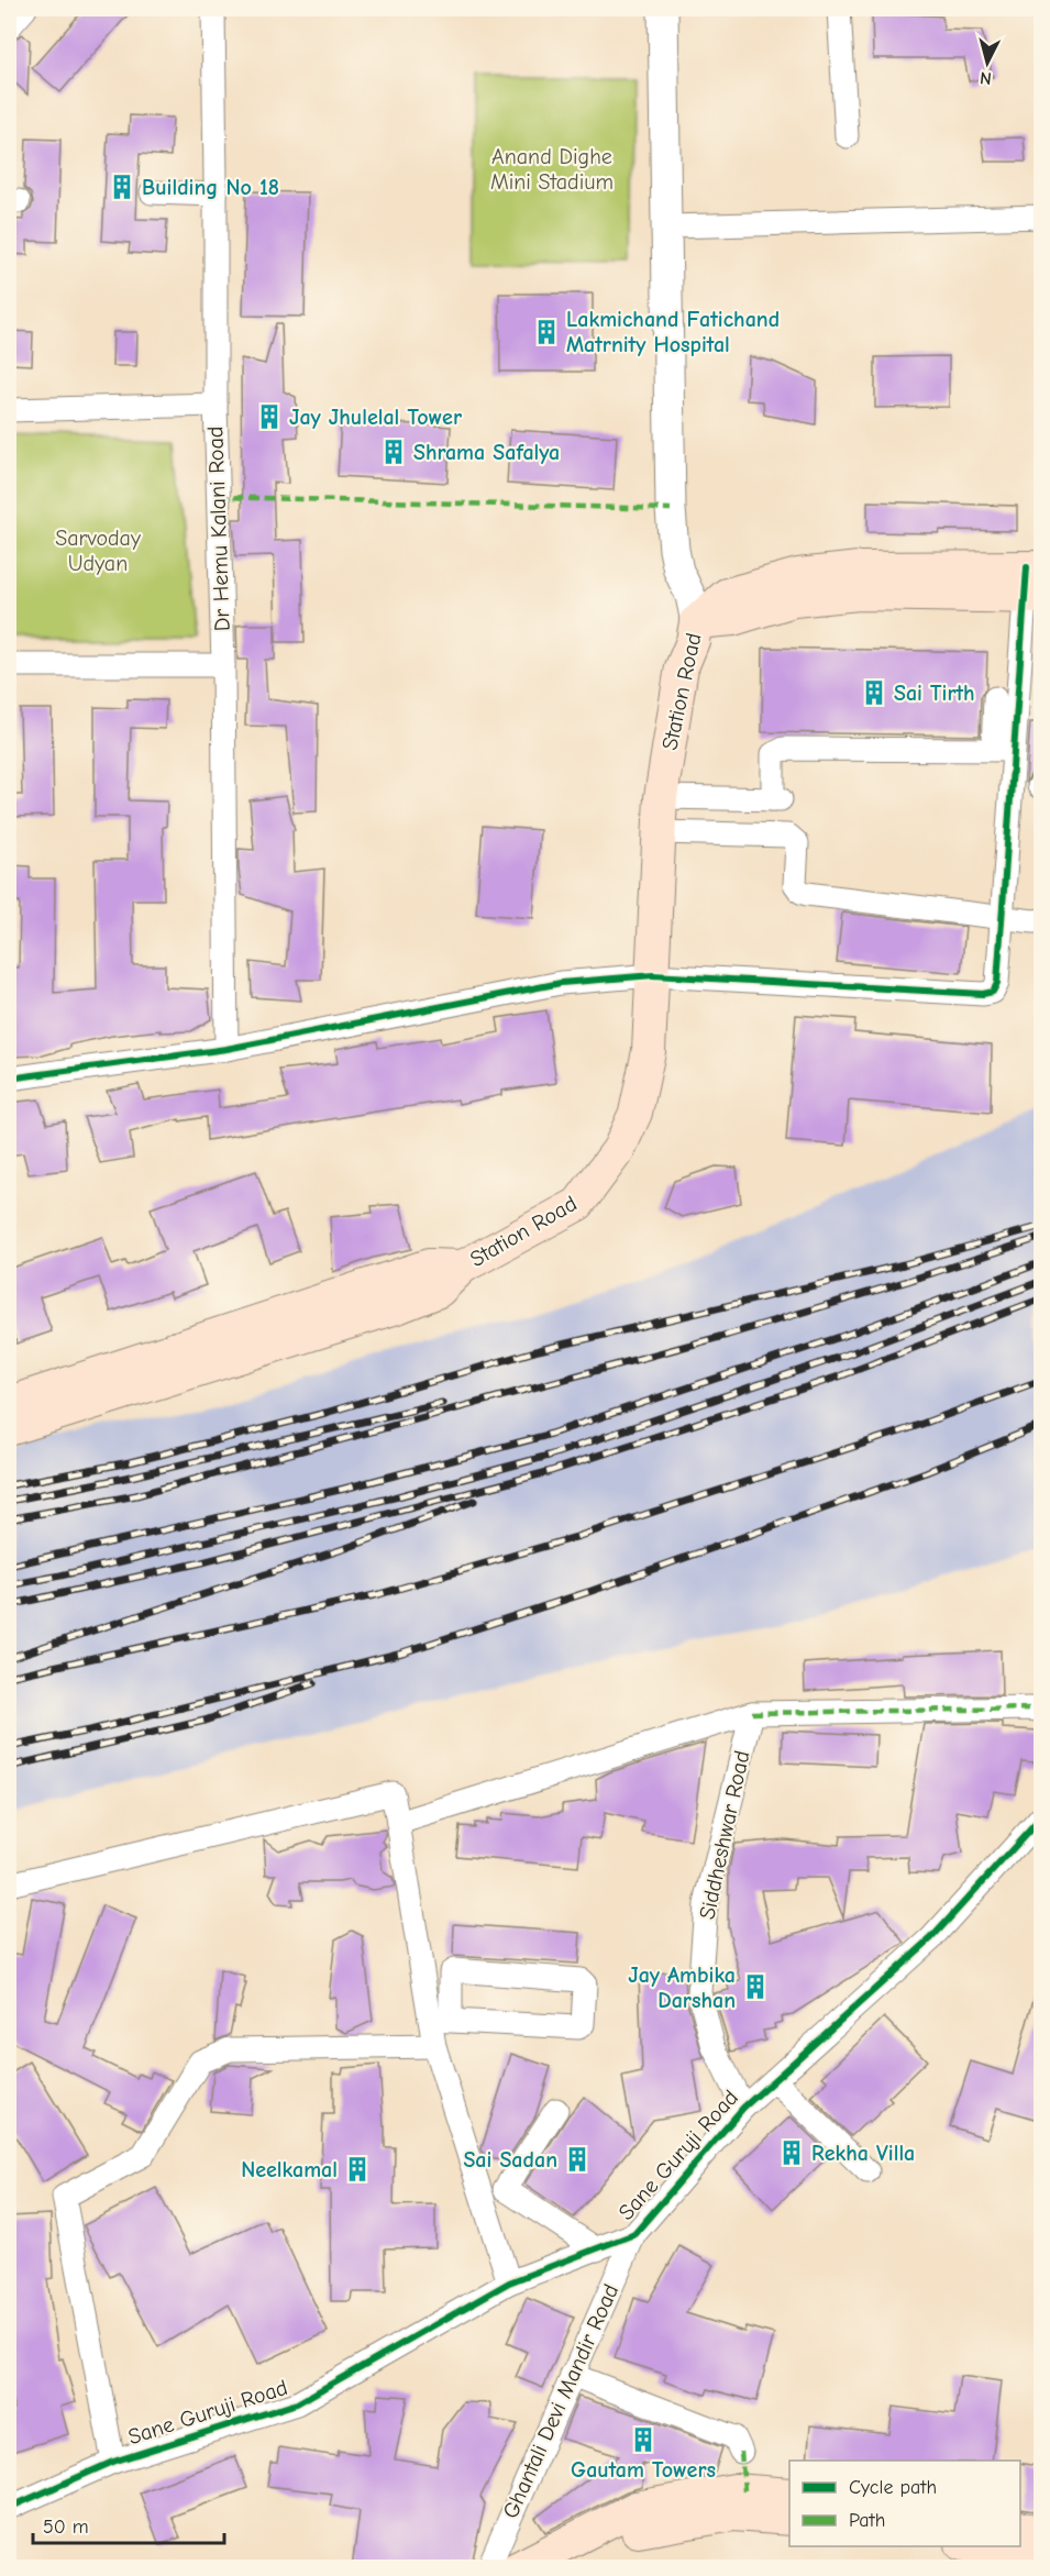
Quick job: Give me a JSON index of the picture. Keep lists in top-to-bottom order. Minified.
{"streets":{"main road":["Station Road"],"street":["Dr Hemu Kalani Road","Siddheshwar Road","Sane Guruji Road","Ghantali Devi Mandir Road"]},"crossings":[["Siddheshwar Road","Sane Guruji Road"],["Sane Guruji Road","Ghantali Devi Mandir Road"]],"parks":["Anand Dighe Mini Stadium","Sarvoday Udyan"],"places":{"building":["Building No 18","Lakmichand Fatichand Matrnity Hospital","Jay Jhulelal Tower","Shrama Safalya","Sai Tirth","Jay Ambika Darshan","Rekha Villa","Sai Sadan","Neelkamal","Gautam Towers"]},"legend":["Cycle path","Path"],"scale_bar":"50 m","north":"bottom"}
